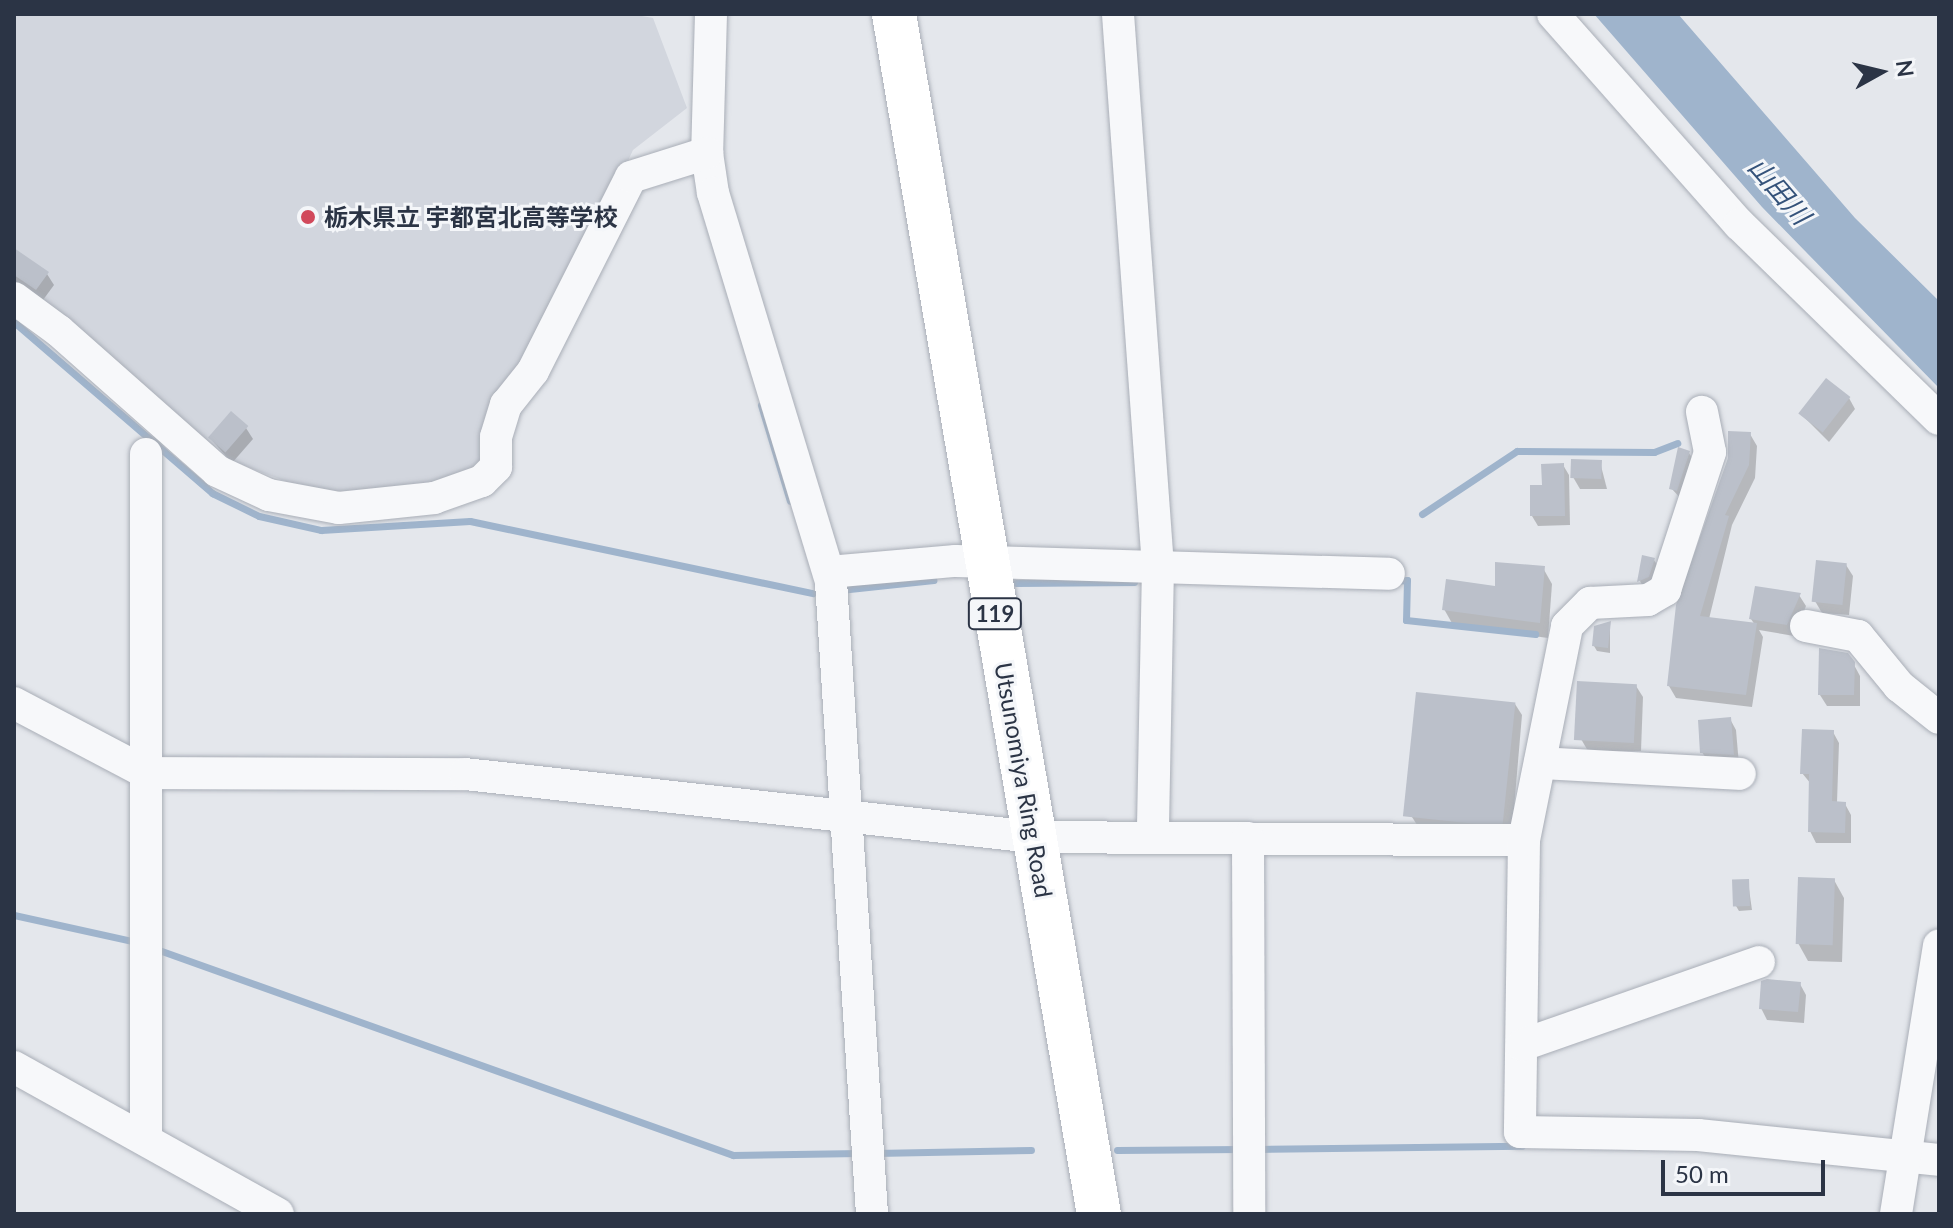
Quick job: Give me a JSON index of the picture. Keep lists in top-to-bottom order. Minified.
{"streets":{"highway":["119","Utsunomiya Ring Road"]},"water":["山田川"],"places":["栃木県立 宇都宮北高等学校"],"scale_bar":"50 m","north":"right"}
